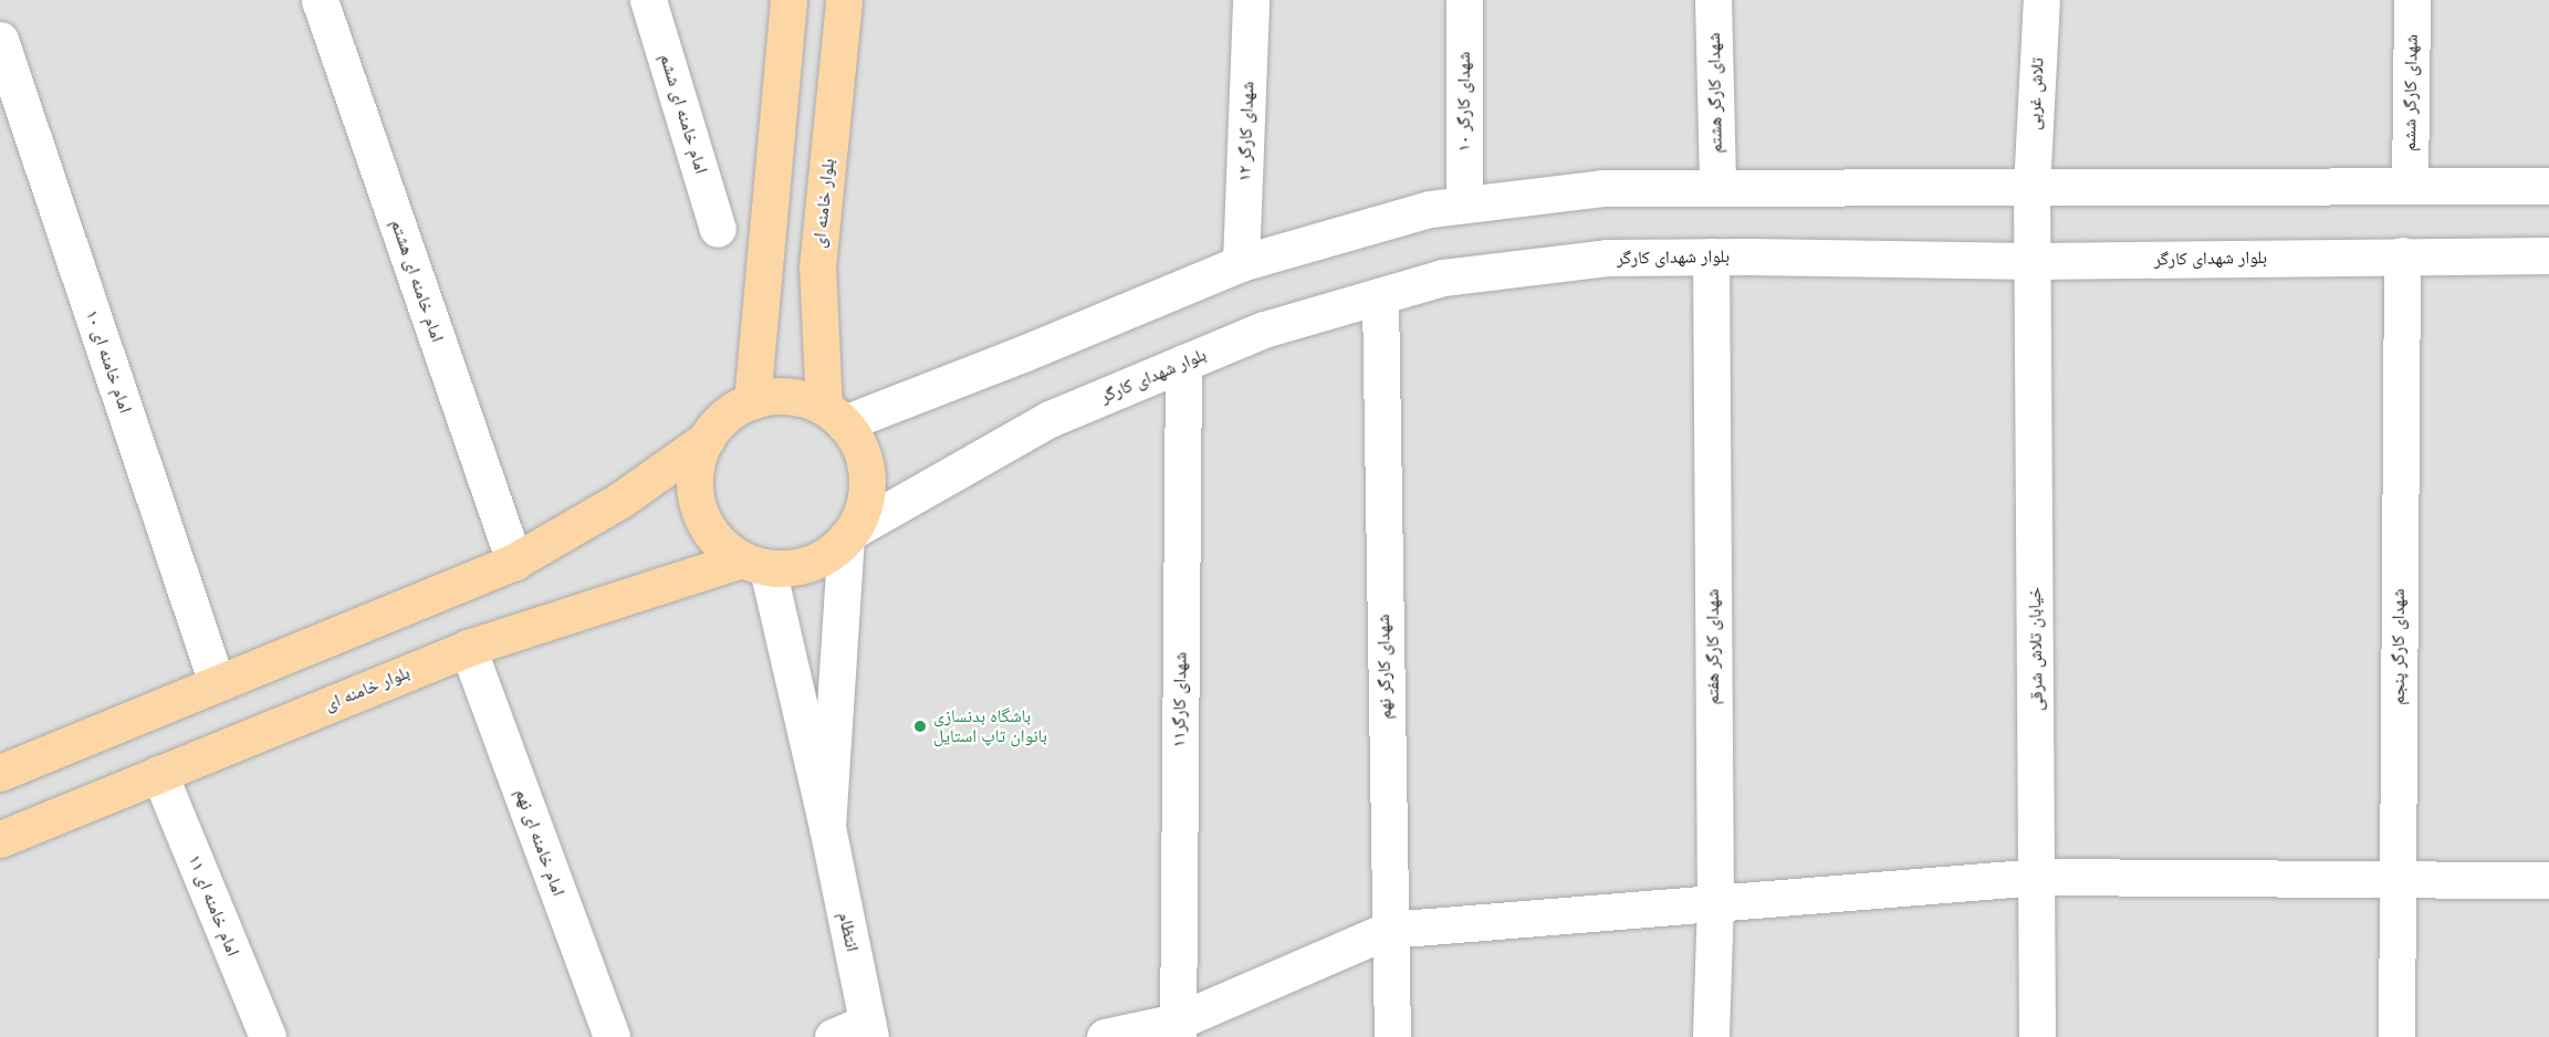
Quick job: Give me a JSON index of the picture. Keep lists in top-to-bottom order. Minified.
{"streets":{"main road":["بلوار خامنه ای"],"street":["شهدای کارگر هشتم","شهدای کارگر ششم","تلاش غربی","شهدای کارگر ۱۰","امام خامنه ای ششم","شهدای کارگر ۱۲","بلوار شهدای کارگر","امام خامنه ای هشتم","امام خامنه ای ۱۰","شهدای کارگر هفتم","شهدای کارگر پنجم","خیابان تلاش شرقی","شهدای کارگر نهم","شهدای کارگر۱۱","امام خامنه ای نهم","امام خامنه ای ۱۱","انتظام"]},"crossings":[["تلاش غربی","بلوار شهدای کارگر"],["تلاش غربی","خیابان تلاش شرقی"],["بلوار خامنه ای","بلوار شهدای کارگر"],["بلوار خامنه ای","امام خامنه ای نهم"],["بلوار خامنه ای","امام خامنه ای ۱۱"],["بلوار شهدای کارگر","شهدای کارگر هفتم"],["بلوار شهدای کارگر","شهدای کارگر پنجم"],["بلوار شهدای کارگر","خیابان تلاش شرقی"],["بلوار شهدای کارگر","شهدای کارگر نهم"],["بلوار شهدای کارگر","شهدای کارگر۱۱"]],"places":["باشگاه بدنسازی بانوان تاپ استایل"]}
